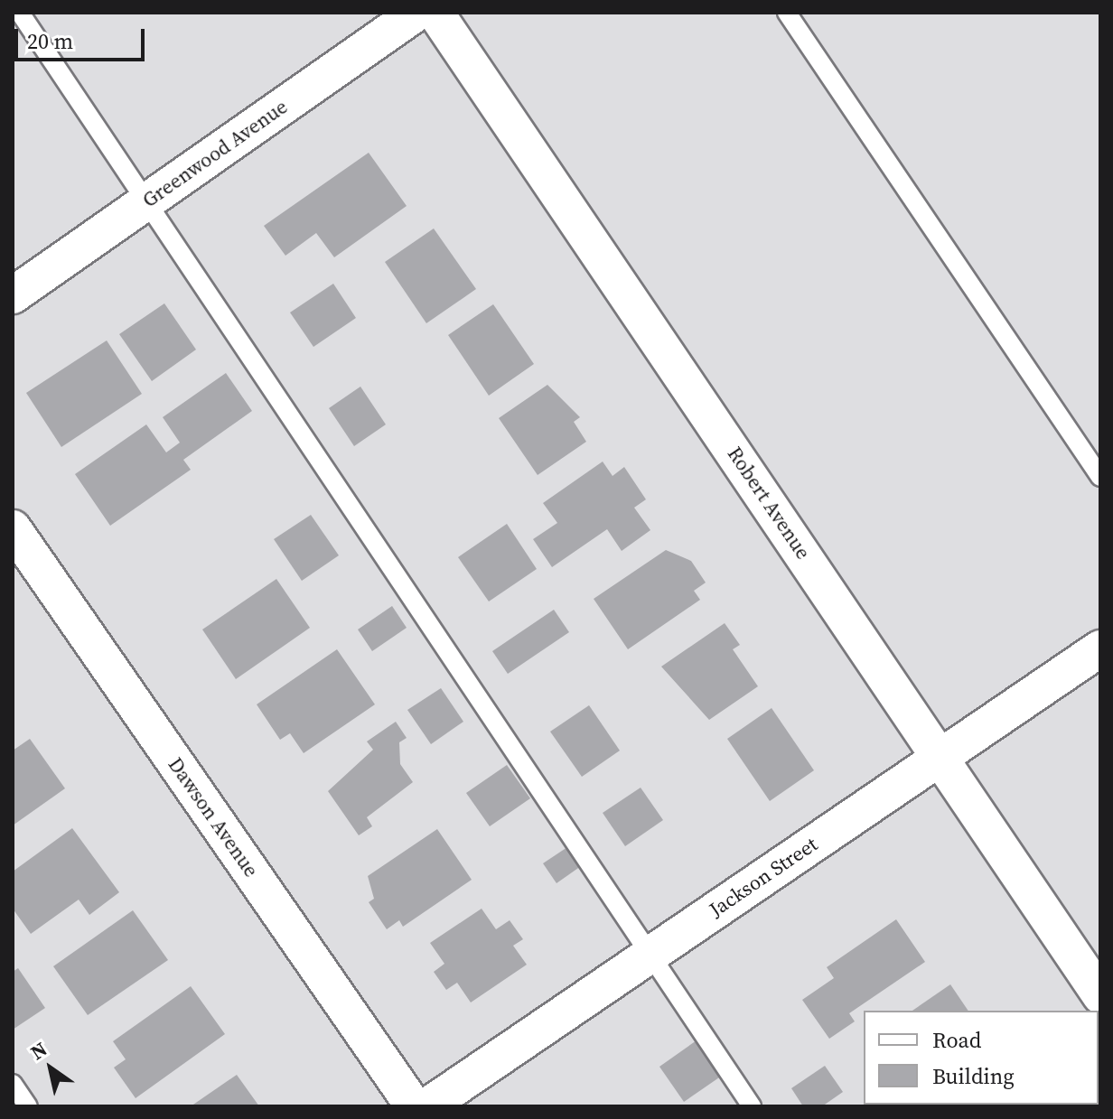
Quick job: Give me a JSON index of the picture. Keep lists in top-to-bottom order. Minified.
{"streets":{"street":["Greenwood Avenue","Robert Avenue","Dawson Avenue","Jackson Street"]},"crossings":[["Robert Avenue","Jackson Street"]],"legend":["Road","Building"],"scale_bar":"20 m","north":"top left"}
